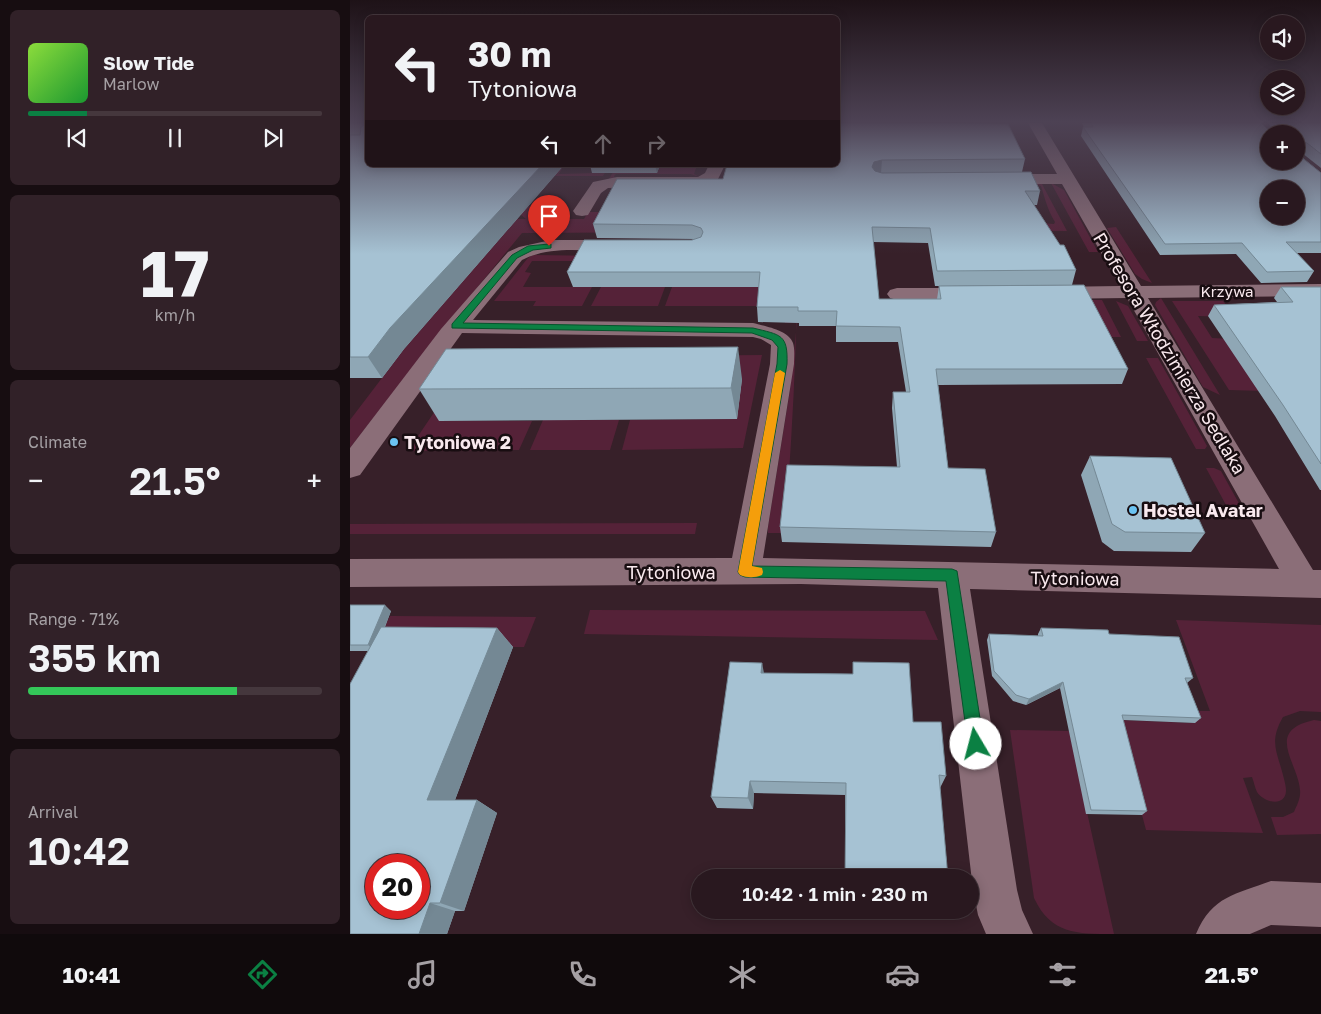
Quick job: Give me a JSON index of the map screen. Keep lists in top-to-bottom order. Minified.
{"streets":{"street":["Krzywa","Profesora Włodzimierza Sedlaka","Tytoniowa"]},"crossings":[["Krzywa","Profesora Włodzimierza Sedlaka"],["Profesora Włodzimierza Sedlaka","Tytoniowa"]],"places":["Tytoniowa 2","Hostel Avatar"],"page":{"map_buttons":["+","−"],"turn":["30 m","Tytoniowa"],"song":["Slow Tide","Marlow"],"tile":[["17","km/h"],"Climate",["Range · 71%","355 km"],["Arrival","10:42"]],"heat":["−","21.5°","+"],"limit":"20","trip":"10:42 · 1 min · 230 m","tabs":["10:41","21.5°"]}}
